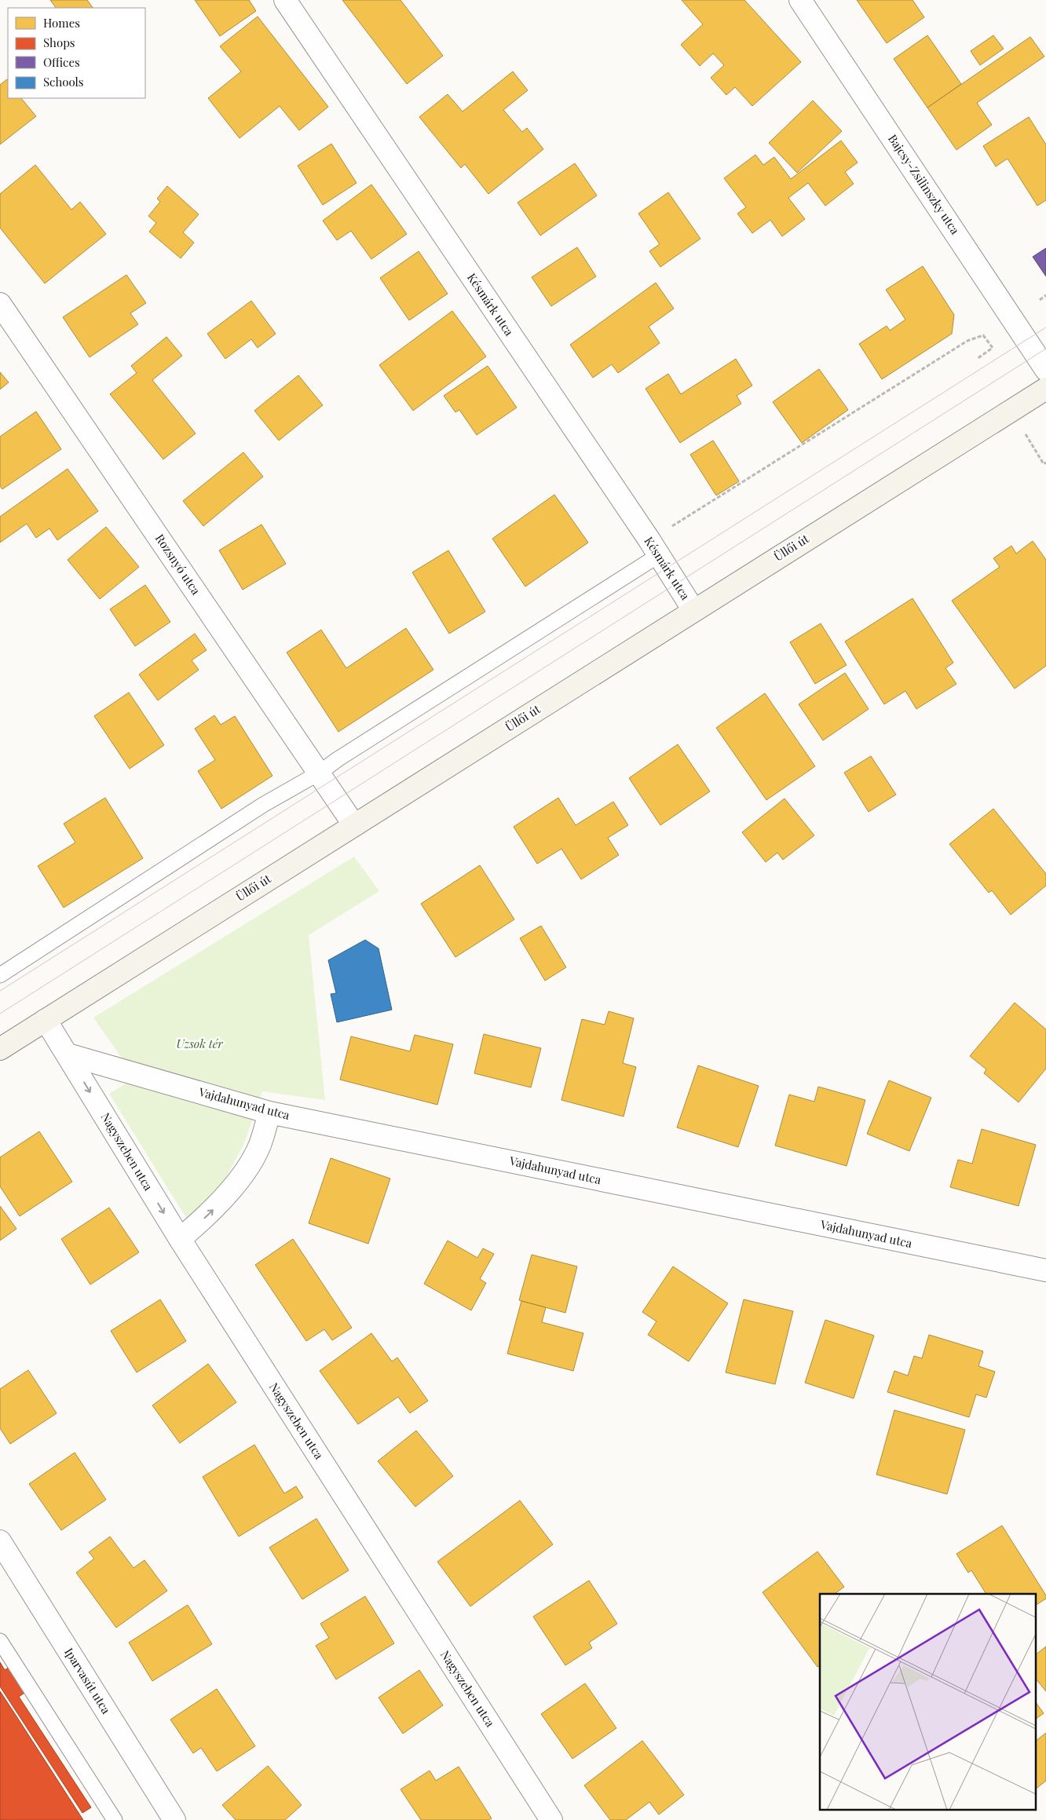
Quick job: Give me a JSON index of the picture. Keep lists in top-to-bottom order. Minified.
{"streets":{"main road":["Üllői út"],"street":["Bajcsy-Zsilinszky utca","Késmárk utca","Rozsnyó utca","Vajdahunyad utca","Nagyszeben utca","Iparvasút utca"]},"crossings":[["Késmárk utca","Üllői út"],["Üllői út","Rozsnyó utca"],["Üllői út","Nagyszeben utca"],["Vajdahunyad utca","Nagyszeben utca"]],"parks":["Uzsok tér"],"legend":["Homes","Shops","Offices","Schools"]}
